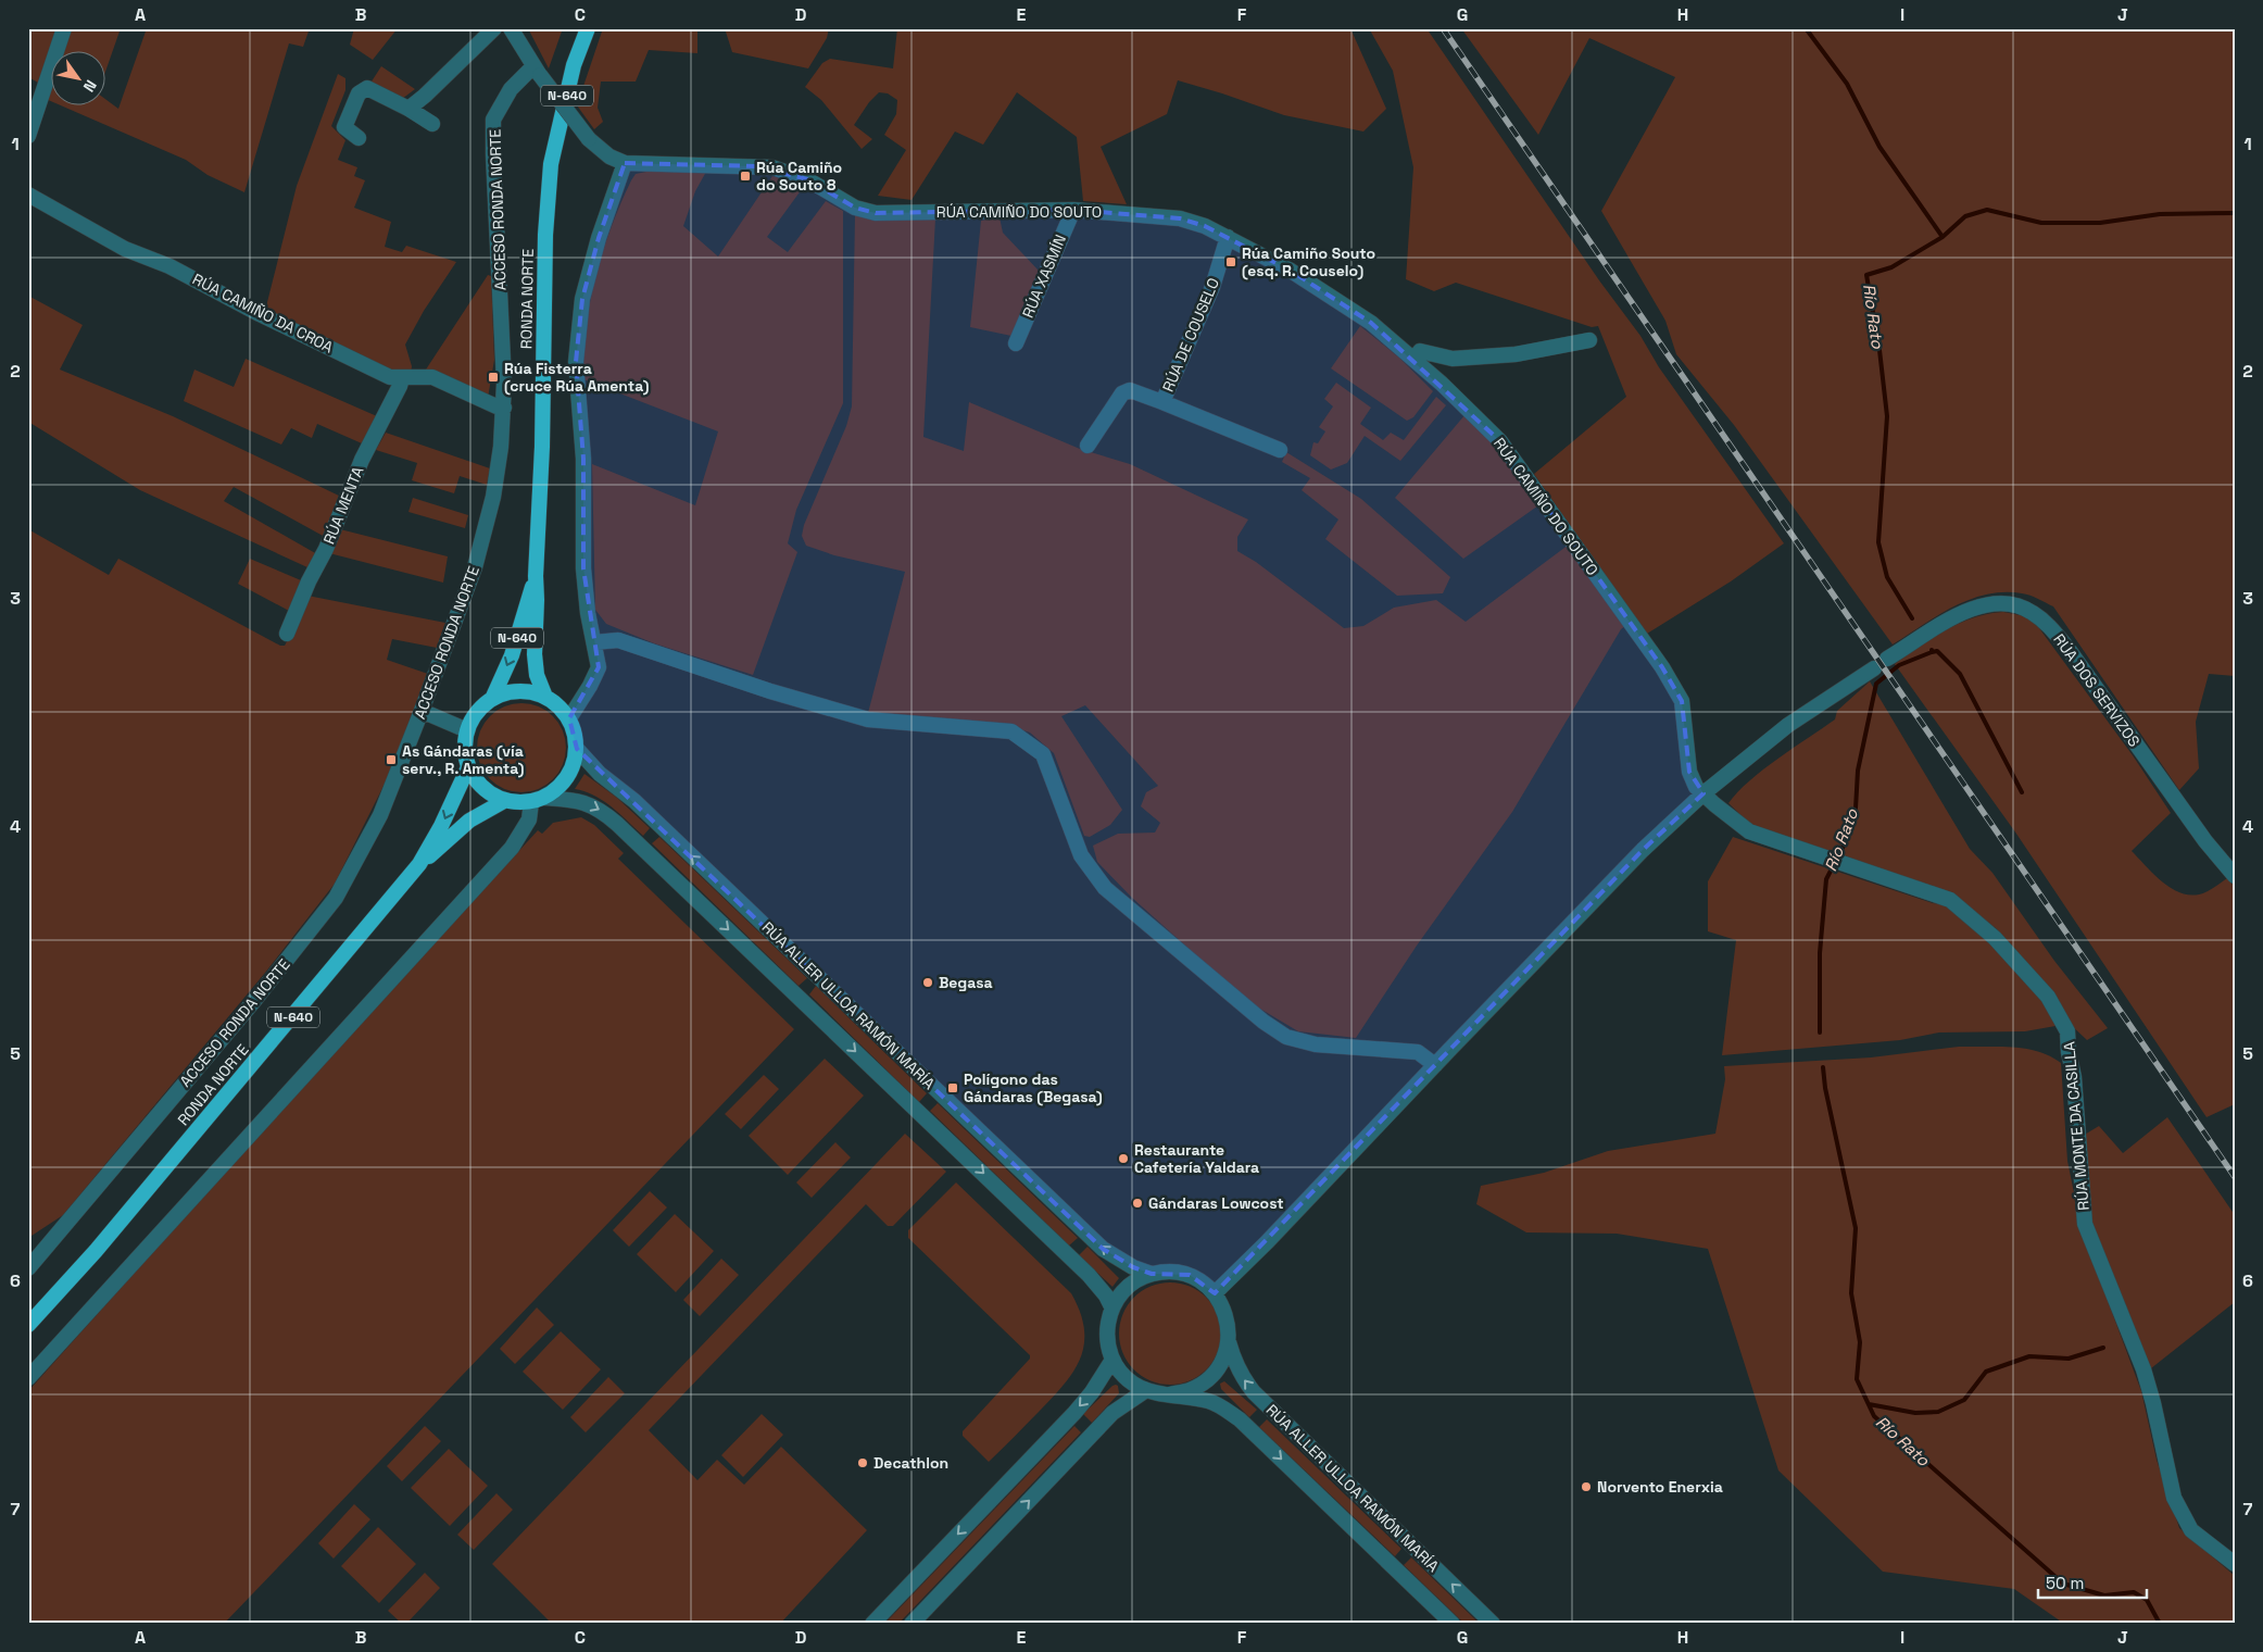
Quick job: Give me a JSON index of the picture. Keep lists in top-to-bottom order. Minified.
{"streets":{"highway":["N-640","RONDA NORTE"],"street":["ACCESO RONDA NORTE","RÚA CAMIÑO DO SOUTO","RÚA XASMÍN","RÚA CAMIÑO DA CROA","RÚA DE COUSELO","RÚA MENTA","RÚA DOS SERVIZOS","RÚA ALLER ULLOA RAMÓN MARÍA","RÚA MONTE DA CASILLA"]},"crossings":[["ACCESO RONDA NORTE","RÚA CAMIÑO DO SOUTO"],["ACCESO RONDA NORTE","RÚA CAMIÑO DA CROA"],["RÚA CAMIÑO DO SOUTO","RÚA XASMÍN"],["RÚA CAMIÑO DO SOUTO","RÚA DE COUSELO"],["RÚA CAMIÑO DO SOUTO","RÚA MONTE DA CASILLA"],["RONDA NORTE","RÚA ALLER ULLOA RAMÓN MARÍA"],["RÚA CAMIÑO DA CROA","RÚA MENTA"]],"water":["Río Rato"],"places":{"transit":["Rúa Camiño do Souto 8","Rúa Camiño Souto (esq. R. Couselo)","Rúa Fisterra (cruce Rúa Amenta)","As Gándaras (vía serv., R. Amenta)","Polígono das Gándaras (Begasa)"],"other":["Begasa","Restaurante Cafetería Yaldara","Gándaras Lowcost","Decathlon","Norvento Enerxia"]},"scale_bar":"50 m","north":"bottom right","grid":{"columns":["A","B","C","D","E","F","G","H","I","J"],"rows":["1","2","3","4","5","6","7"]}}
